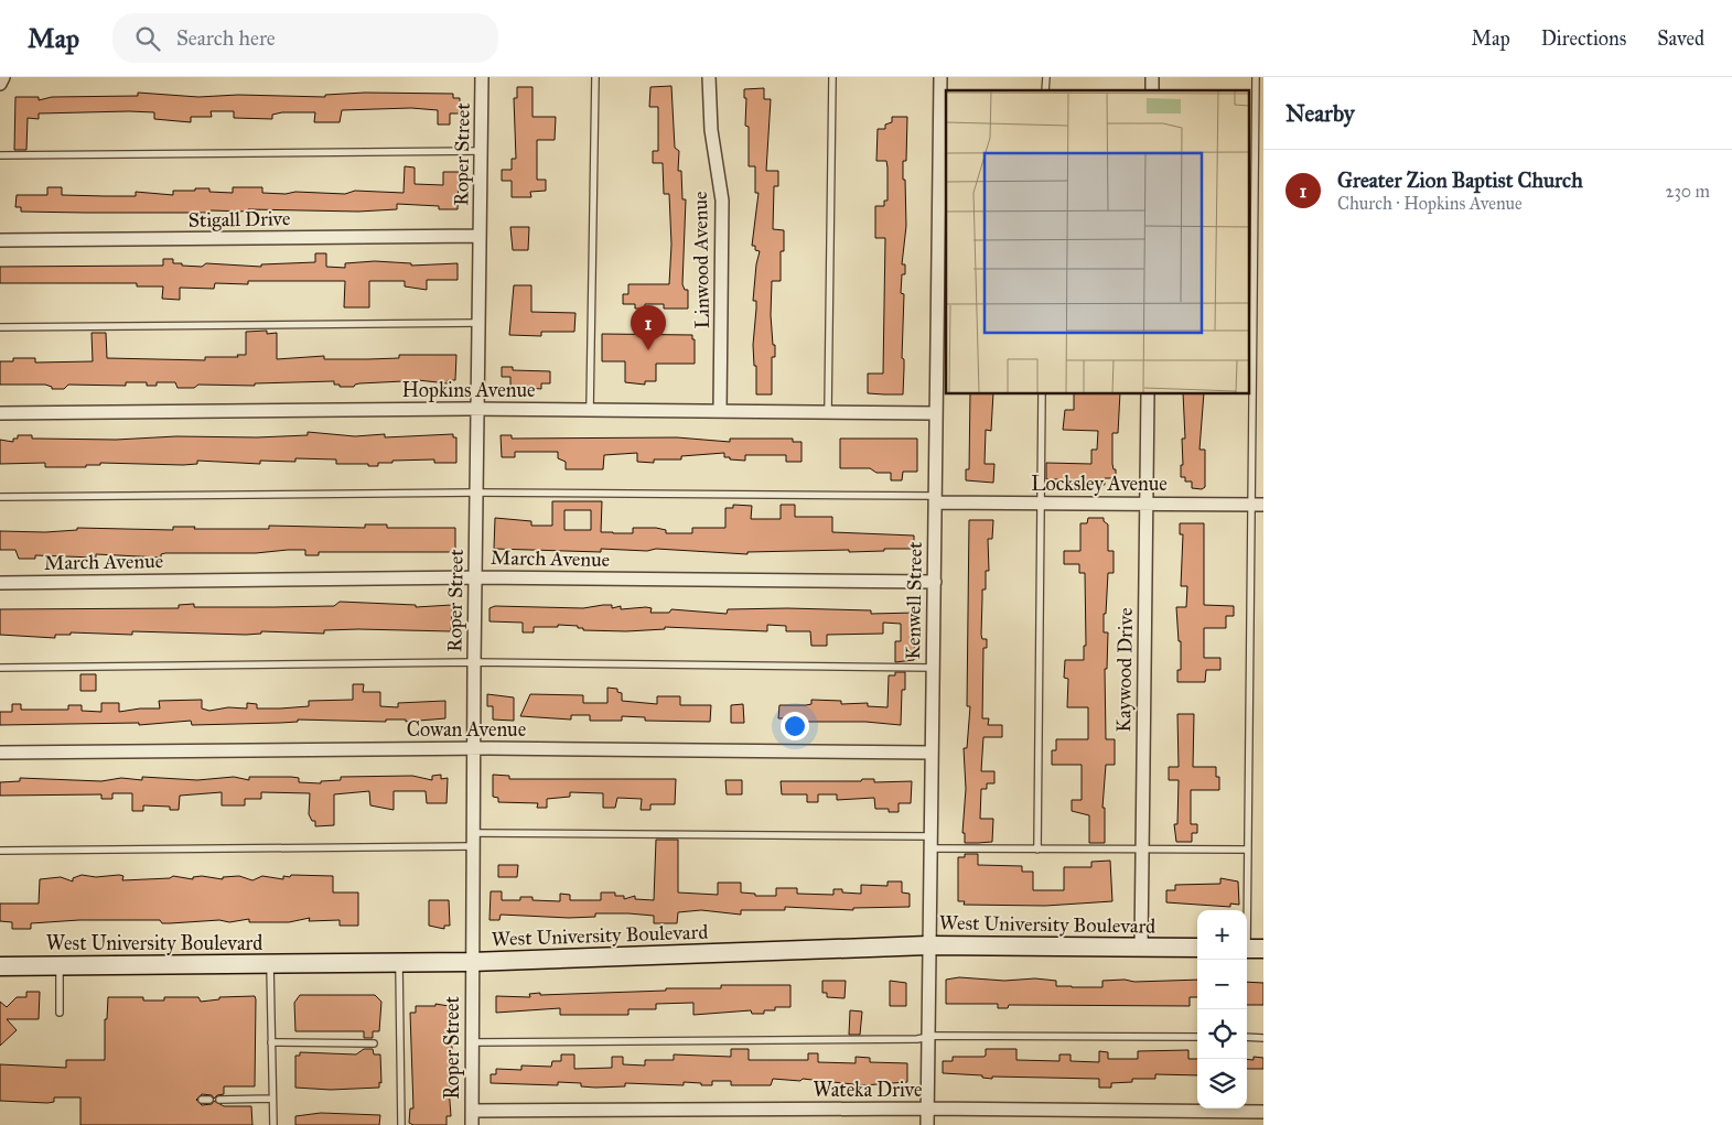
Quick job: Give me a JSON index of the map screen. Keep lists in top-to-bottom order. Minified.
{"streets":{"street":["Roper Street","Stigall Drive","Linwood Avenue","Hopkins Avenue","Locksley Avenue","March Avenue","Kenwell Street","Kaywood Drive","Cowan Avenue","West University Boulevard","Wateka Drive"]},"crossings":[["Roper Street","Stigall Drive"],["Roper Street","Hopkins Avenue"],["Roper Street","March Avenue"],["Roper Street","Cowan Avenue"],["Roper Street","West University Boulevard"],["Roper Street","Wateka Drive"],["Linwood Avenue","Hopkins Avenue"],["Hopkins Avenue","Kenwell Street"],["Locksley Avenue","Kenwell Street"],["Locksley Avenue","Kaywood Drive"],["March Avenue","Kenwell Street"],["Kenwell Street","Cowan Avenue"],["Kenwell Street","West University Boulevard"],["Kenwell Street","Wateka Drive"],["Kaywood Drive","West University Boulevard"]],"page":{"header":"Map","search":"Search here","nav":["Map","Directions","Saved"],"heading":"Nearby","list":[{"mark":"1","name":"Greater Zion Baptist Church","note":"Church · Hopkins Avenue","value":"230 m"}],"pins":"1","map_buttons":["+","−"]}}
